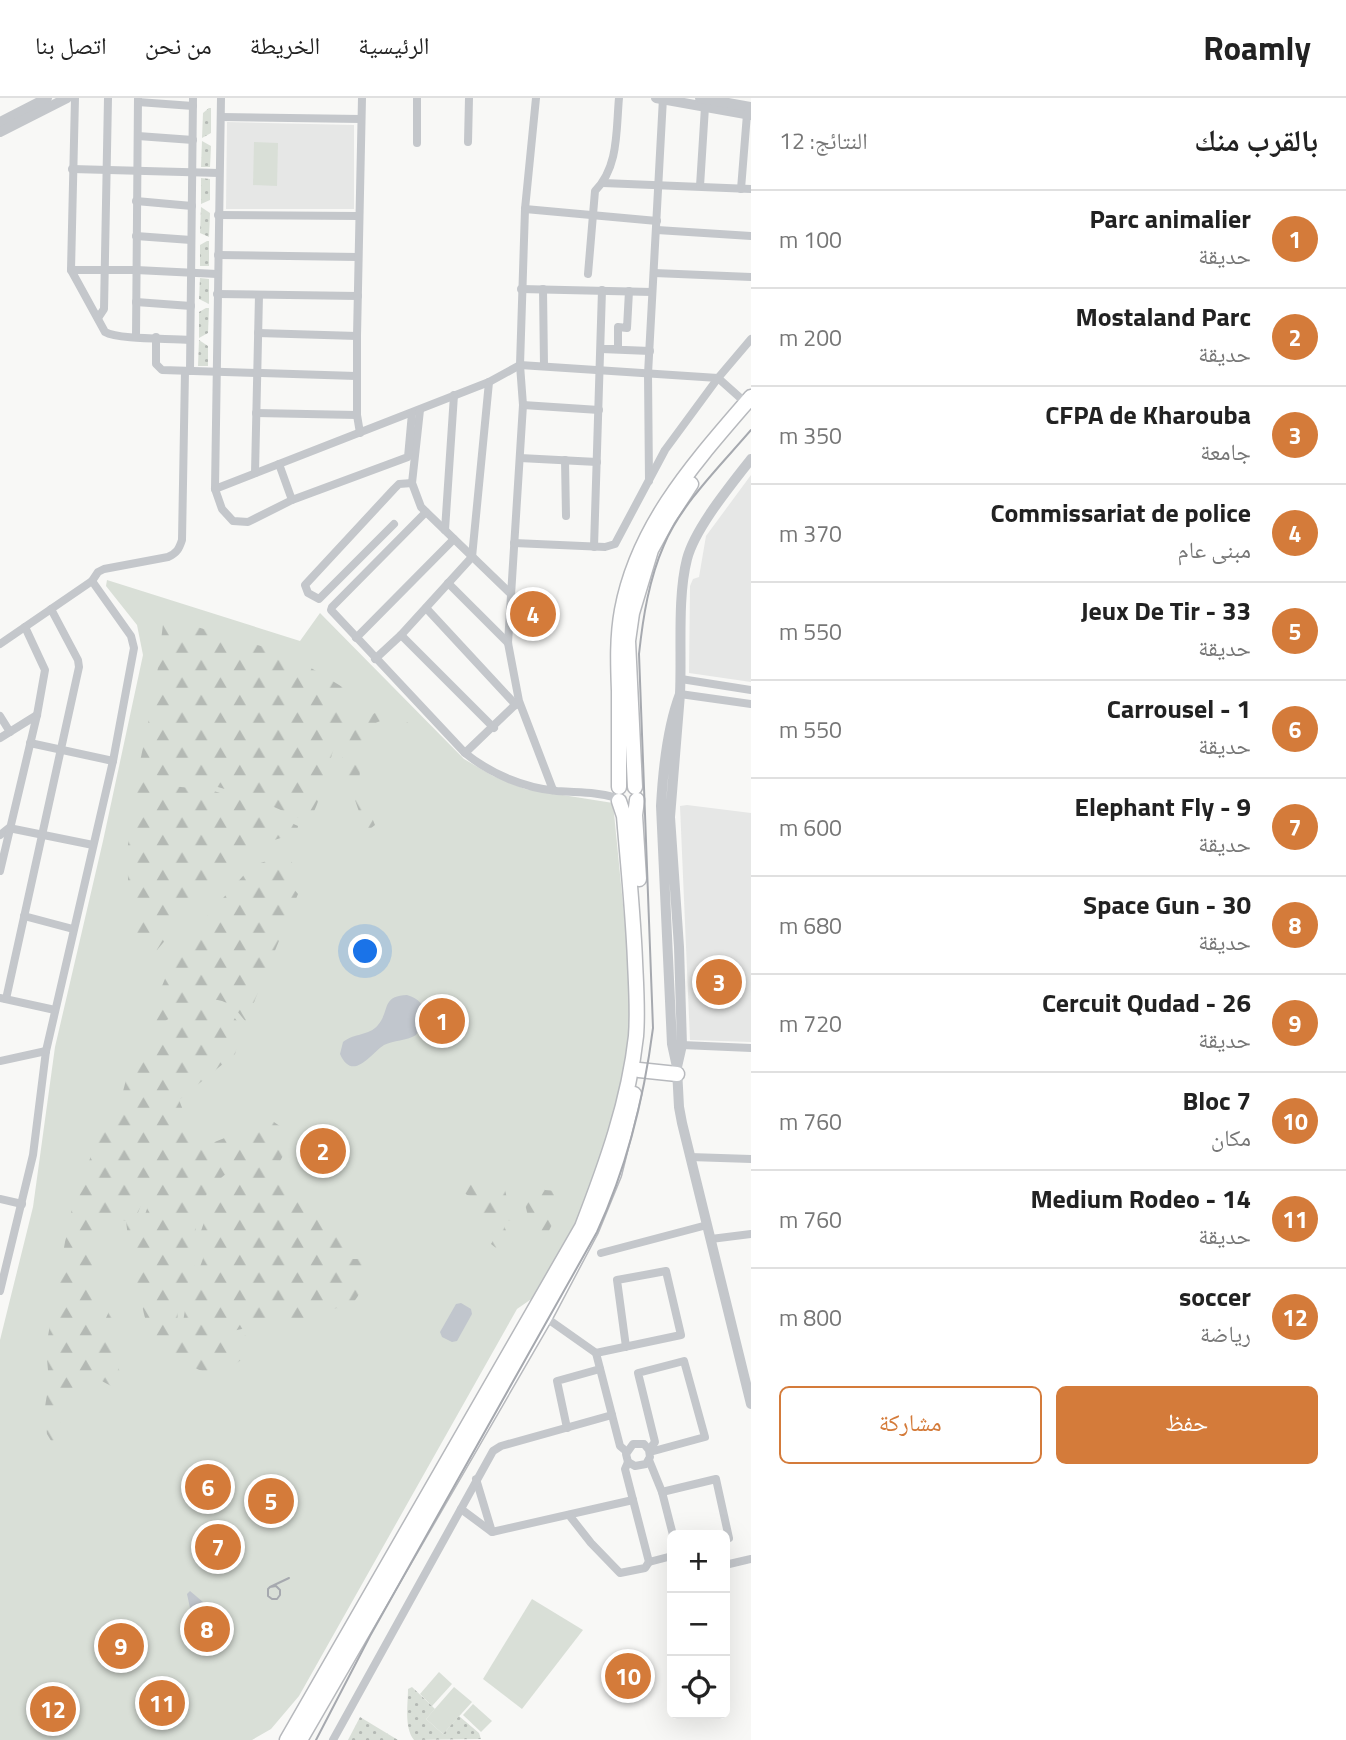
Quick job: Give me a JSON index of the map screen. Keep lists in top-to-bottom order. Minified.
{"page":{"header":"Roamly","nav":["الرئيسية","الخريطة","من نحن","اتصل بنا"],"heading":["بالقرب منك","النتائج: 12"],"list":[{"mark":"1","name":"Parc animalier","note":"حديقة","value":"100 m"},{"mark":"2","name":"Mostaland Parc","note":"حديقة","value":"200 m"},{"mark":"3","name":"CFPA de Kharouba","note":"جامعة","value":"350 m"},{"mark":"4","name":"Commissariat de police","note":"مبنى عام","value":"370 m"},{"mark":"5","name":"33 - Jeux De Tir","note":"حديقة","value":"550 m"},{"mark":"6","name":"1 - Carrousel","note":"حديقة","value":"550 m"},{"mark":"7","name":"9 - Elephant Fly","note":"حديقة","value":"600 m"},{"mark":"8","name":"30 - Space Gun","note":"حديقة","value":"680 m"},{"mark":"9","name":"26 - Cercuit Qudad","note":"حديقة","value":"720 m"},{"mark":"10","name":"Bloc 7","note":"مكان","value":"760 m"},{"mark":"11","name":"14 - Medium Rodeo","note":"حديقة","value":"760 m"},{"mark":"12","name":"soccer","note":"رياضة","value":"800 m"}],"pins":["4","3","1","2","6","5","7","8","9","10","11","12"],"buttons":["حفظ","مشاركة"],"map_buttons":["+","−"]}}
